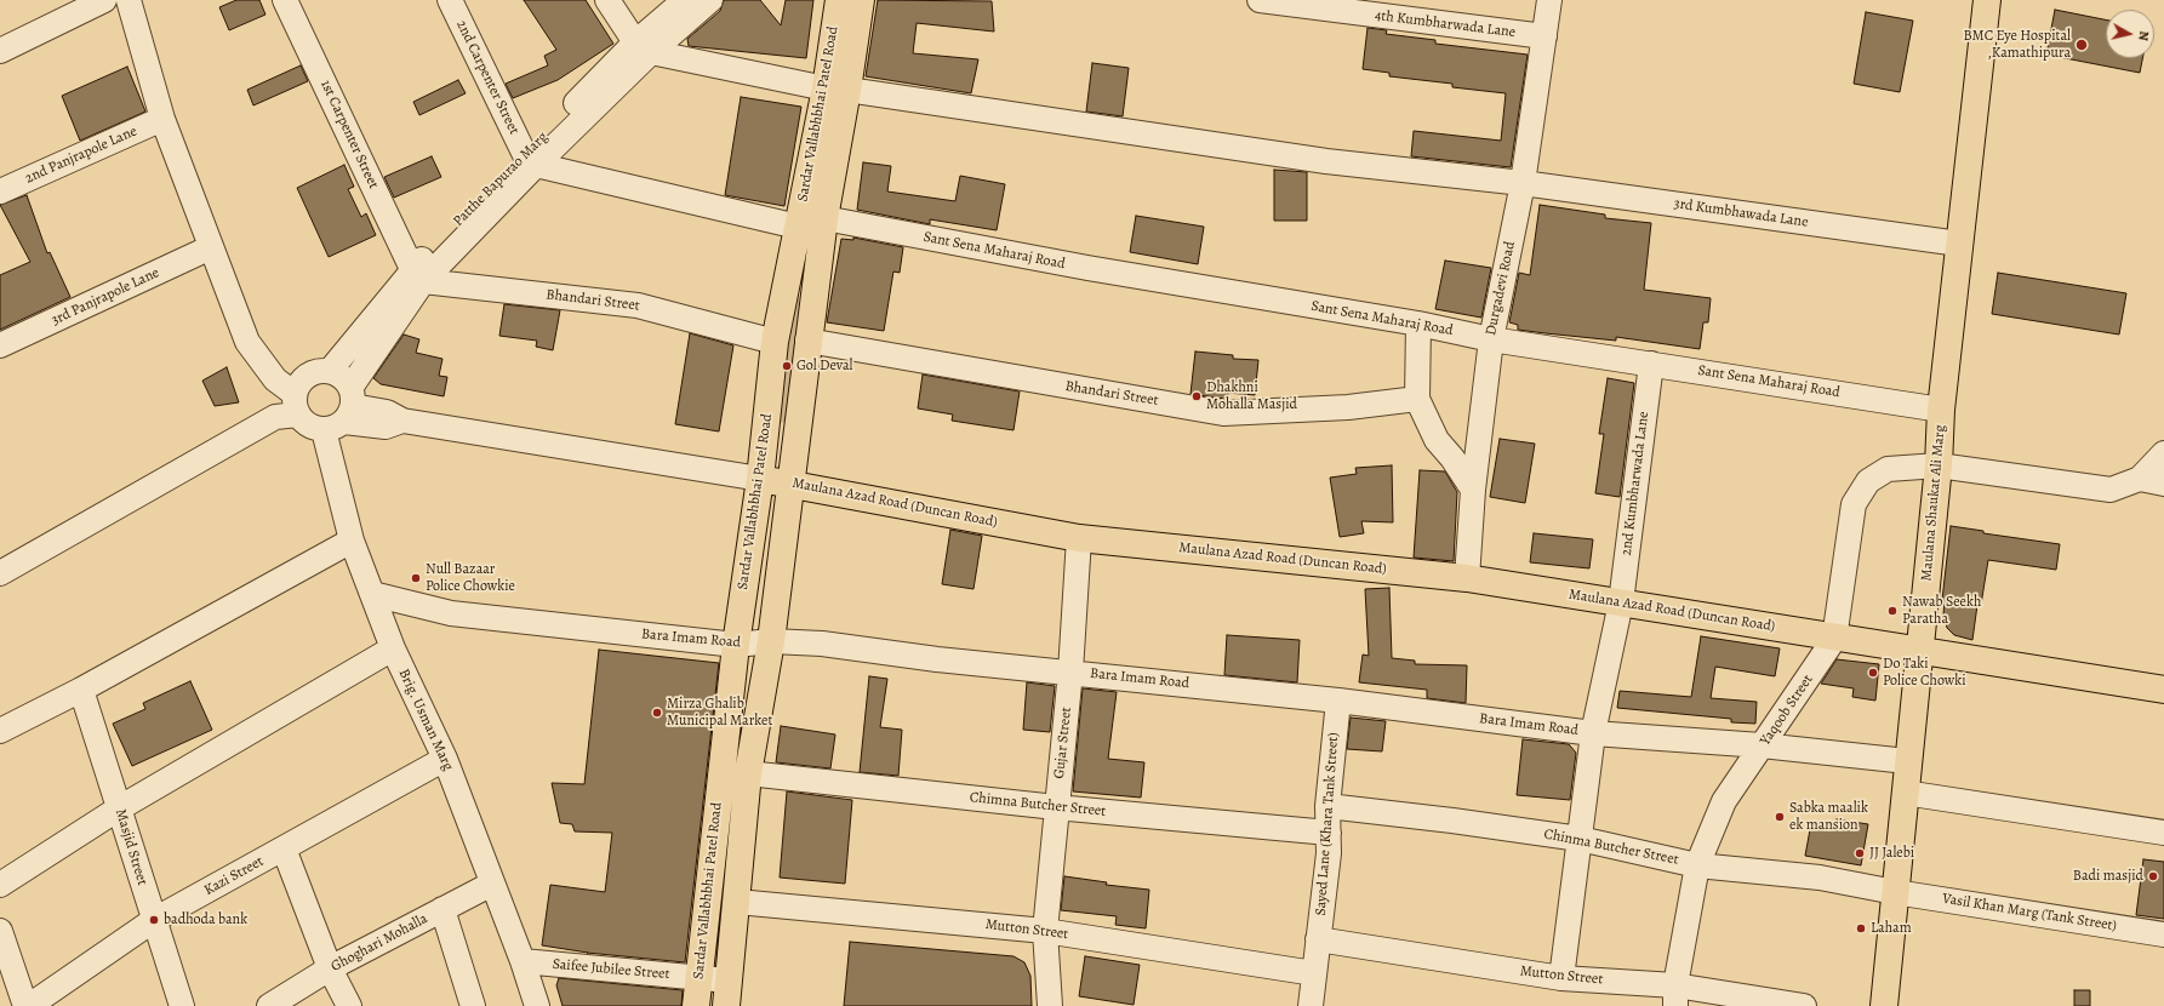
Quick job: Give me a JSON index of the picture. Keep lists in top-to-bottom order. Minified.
{"streets":{"main road":["Sardar Vallabhbhai Patel Road","Maulana Azad Road (Duncan Road)","Maulana Shaukat Ali Marg"],"street":["4th Kumbharwada Lane","2nd Carpenter Street","1st Carpenter Street","2nd Panjrapole Lane","3rd Kumbhawada Lane","Sant Sena Maharaj Road","Durgadevi Road","3rd Panjrapole Lane","Bhandari Street","2nd Kumbharwada Lane","Bara Imam Road","Yaqoob Street","Brig. Usman Marg","Gujar Street","Chimna Butcher Street","Sayed Lane (Khara Tank Street)","Masjid Street","Chinma Butcher Street","Kazi Street","Vasil Khan Marg (Tank Street)","Mutton Street","Ghoghari Mohalla","Saifee Jubilee Street"]},"crossings":[["4th Kumbharwada Lane","Durgadevi Road"],["Sardar Vallabhbhai Patel Road","3rd Kumbhawada Lane"],["Sardar Vallabhbhai Patel Road","Sant Sena Maharaj Road"],["Sardar Vallabhbhai Patel Road","Bhandari Street"],["Sardar Vallabhbhai Patel Road","Maulana Azad Road (Duncan Road)"],["Sardar Vallabhbhai Patel Road","Bara Imam Road"],["Sardar Vallabhbhai Patel Road","Chimna Butcher Street"],["Sardar Vallabhbhai Patel Road","Mutton Street"],["Sardar Vallabhbhai Patel Road","Saifee Jubilee Street"],["1st Carpenter Street","Bhandari Street"],["3rd Kumbhawada Lane","Durgadevi Road"],["3rd Kumbhawada Lane","Maulana Shaukat Ali Marg"],["Sant Sena Maharaj Road","Durgadevi Road"],["Sant Sena Maharaj Road","2nd Kumbharwada Lane"],["Sant Sena Maharaj Road","Maulana Shaukat Ali Marg"],["Durgadevi Road","Maulana Azad Road (Duncan Road)"],["2nd Kumbharwada Lane","Maulana Azad Road (Duncan Road)"],["2nd Kumbharwada Lane","Bara Imam Road"],["2nd Kumbharwada Lane","Chinma Butcher Street"],["2nd Kumbharwada Lane","Mutton Street"],["Maulana Azad Road (Duncan Road)","Maulana Shaukat Ali Marg"],["Maulana Azad Road (Duncan Road)","Yaqoob Street"],["Maulana Azad Road (Duncan Road)","Brig. Usman Marg"],["Maulana Azad Road (Duncan Road)","Gujar Street"],["Maulana Shaukat Ali Marg","Bara Imam Road"],["Maulana Shaukat Ali Marg","Yaqoob Street"],["Maulana Shaukat Ali Marg","Chinma Butcher Street"],["Maulana Shaukat Ali Marg","Vasil Khan Marg (Tank Street)"],["Bara Imam Road","Yaqoob Street"],["Bara Imam Road","Brig. Usman Marg"],["Bara Imam Road","Gujar Street"],["Bara Imam Road","Sayed Lane (Khara Tank Street)"],["Yaqoob Street","Chinma Butcher Street"],["Yaqoob Street","Mutton Street"],["Brig. Usman Marg","Kazi Street"],["Brig. Usman Marg","Ghoghari Mohalla"],["Brig. Usman Marg","Saifee Jubilee Street"],["Gujar Street","Chimna Butcher Street"],["Gujar Street","Mutton Street"],["Chimna Butcher Street","Sayed Lane (Khara Tank Street)"],["Sayed Lane (Khara Tank Street)","Chinma Butcher Street"],["Sayed Lane (Khara Tank Street)","Mutton Street"],["Masjid Street","Kazi Street"],["Chinma Butcher Street","Vasil Khan Marg (Tank Street)"]],"places":["BMC Eye Hospital ,Kamathipura","Gol Deval","Dhakhni Mohalla Masjid","Null Bazaar Police Chowkie","Nawab Seekh Paratha","Do Taki Police Chowki","Mirza Ghalib Municipal Market","Sabka maalik ek mansion","JJ Jalebi","Badi masjid","badhoda bank","Laham"],"north":"right"}
